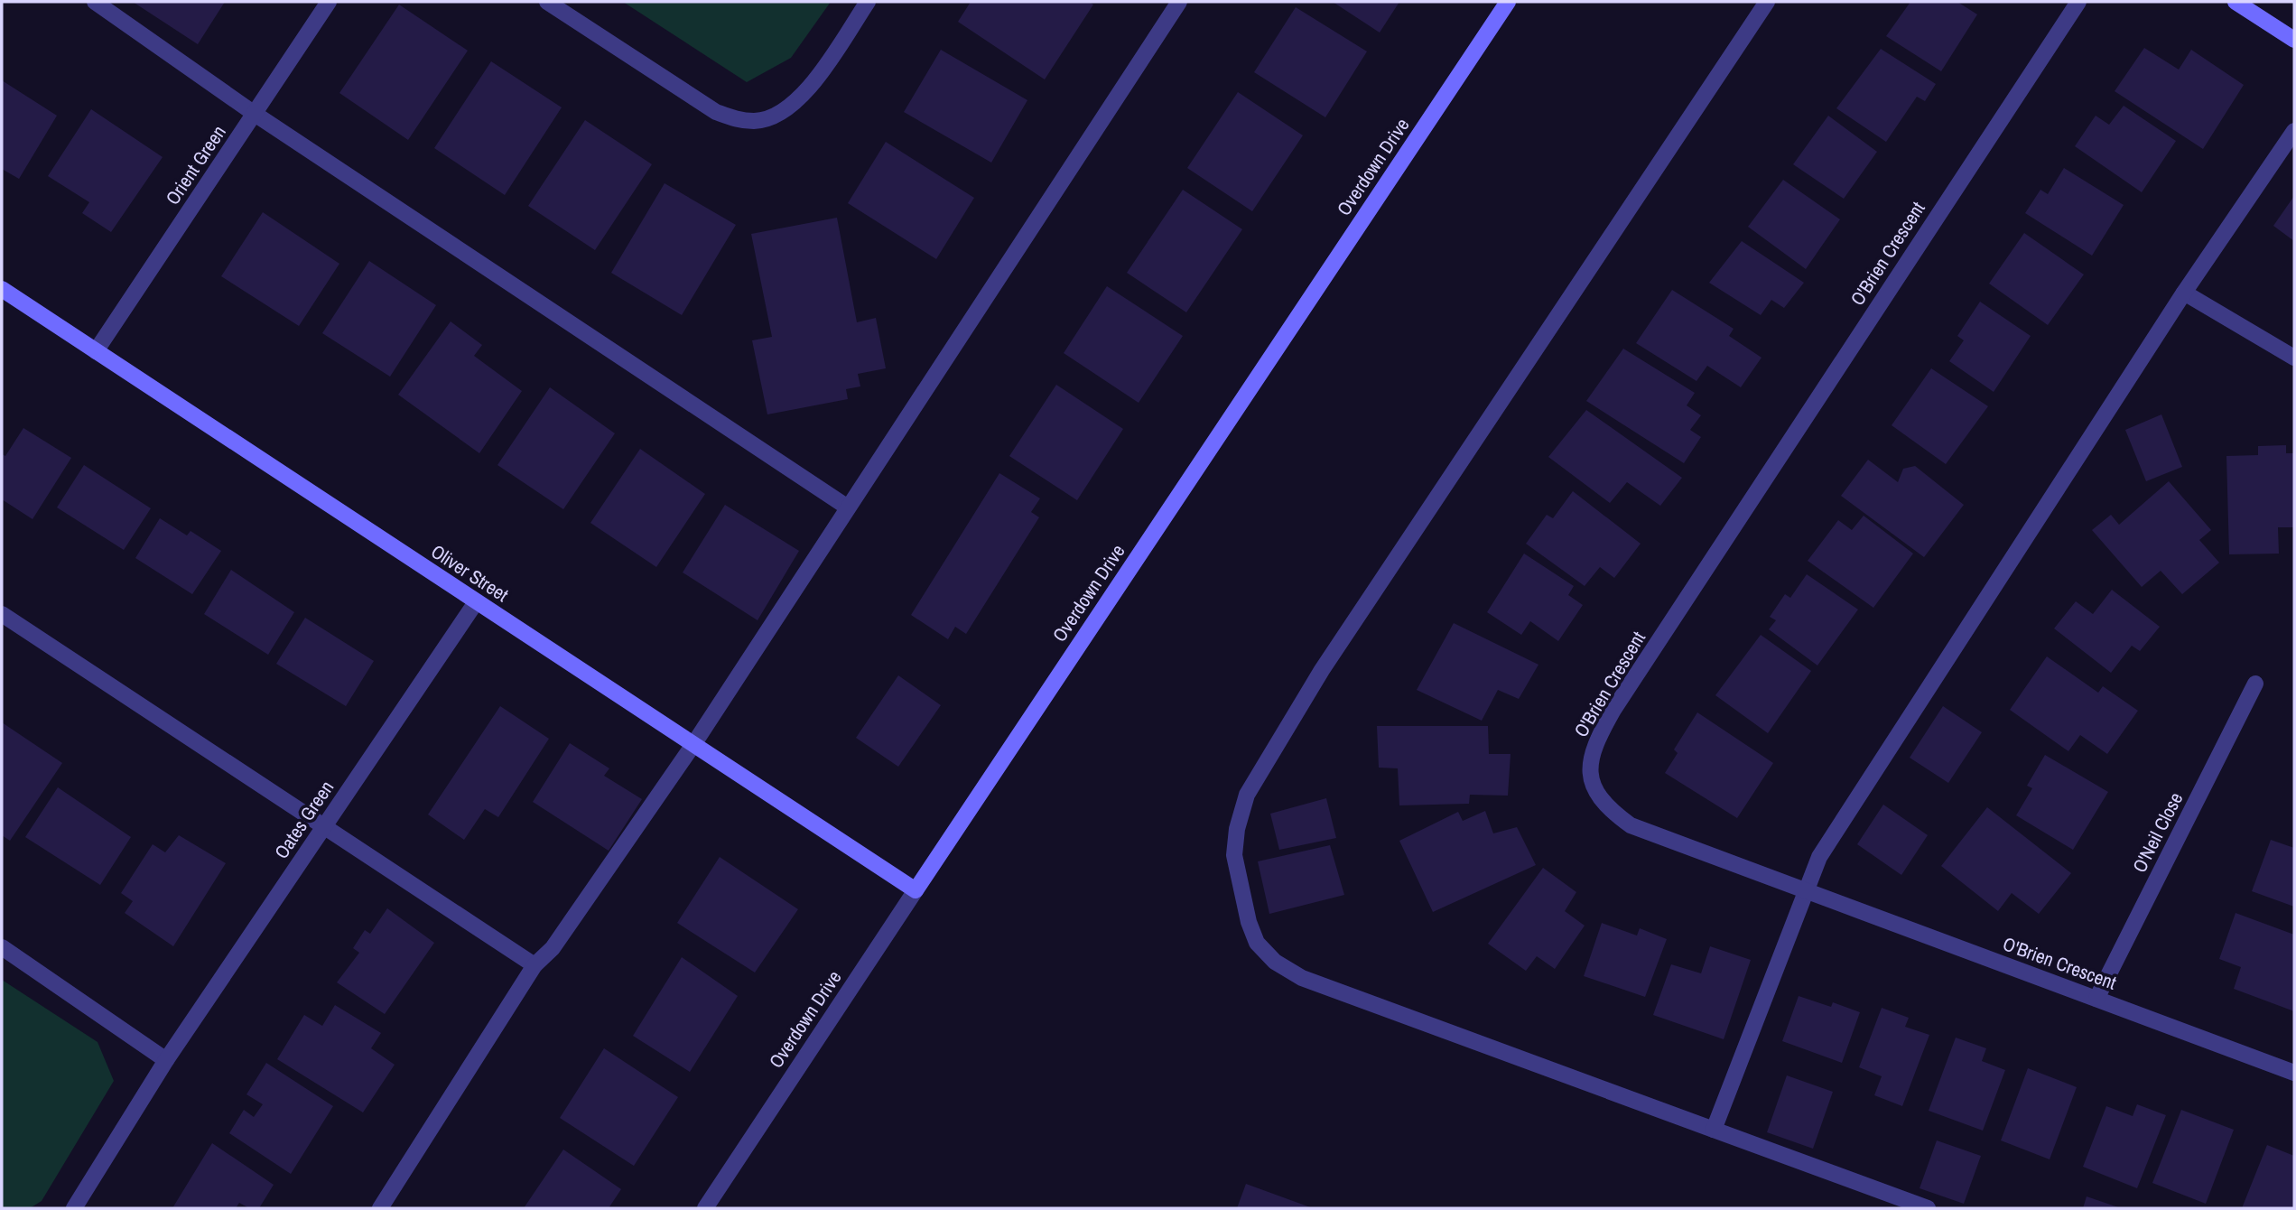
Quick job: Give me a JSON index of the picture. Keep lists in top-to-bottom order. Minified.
{"streets":{"street":["Orient Green","Overdown Drive","O'Brien Crescent","Oliver Street","Oates Green","O'Neil Close"]},"crossings":[["Orient Green","Oliver Street"],["Overdown Drive","Oliver Street"],["O'Brien Crescent","O'Neil Close"],["Oliver Street","Oates Green"]]}
